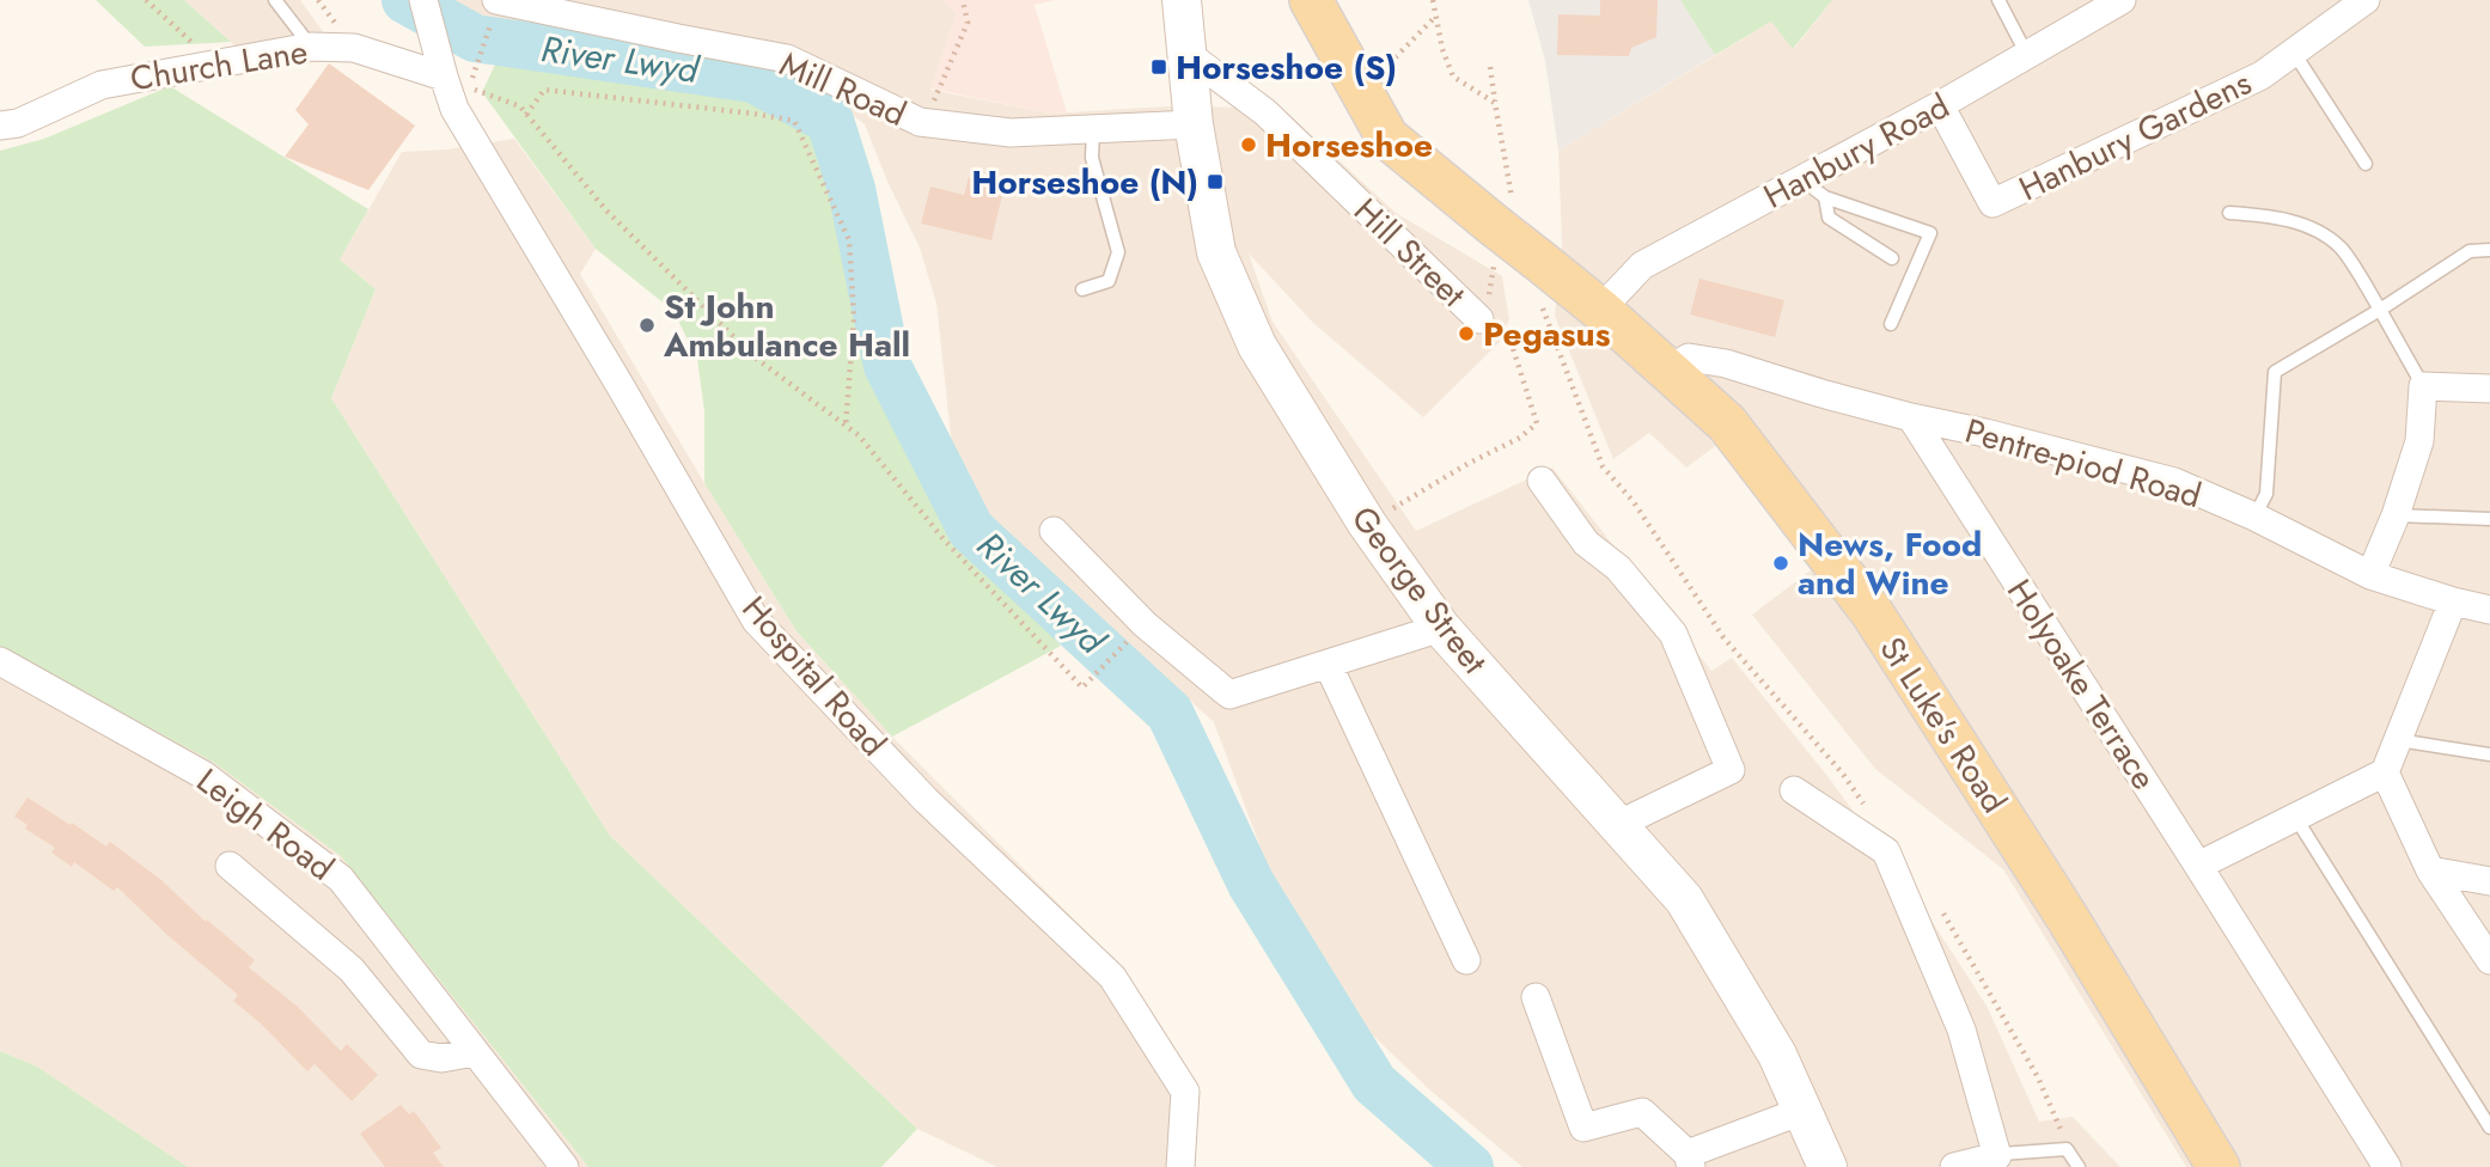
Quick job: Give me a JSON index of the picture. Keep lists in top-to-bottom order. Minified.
{"streets":{"main road":["George Street","St Luke's Road"],"street":["Church Lane","Mill Road","Hanbury Gardens","Hanbury Road","Hill Street","Pentre-piod Road","Hospital Road","Holyoake Terrace","Leigh Road"]},"crossings":[["Church Lane","Hospital Road"],["Mill Road","George Street"],["Hanbury Gardens","Hanbury Road"],["Hanbury Road","St Luke's Road"],["Hill Street","George Street"],["Pentre-piod Road","Holyoake Terrace"],["Pentre-piod Road","St Luke's Road"]],"water":["River Lwyd"],"places":{"transit":["Horseshoe (S)","Horseshoe (N)"],"other":["Horseshoe","St John Ambulance Hall","Pegasus","News, Food and Wine"]}}
